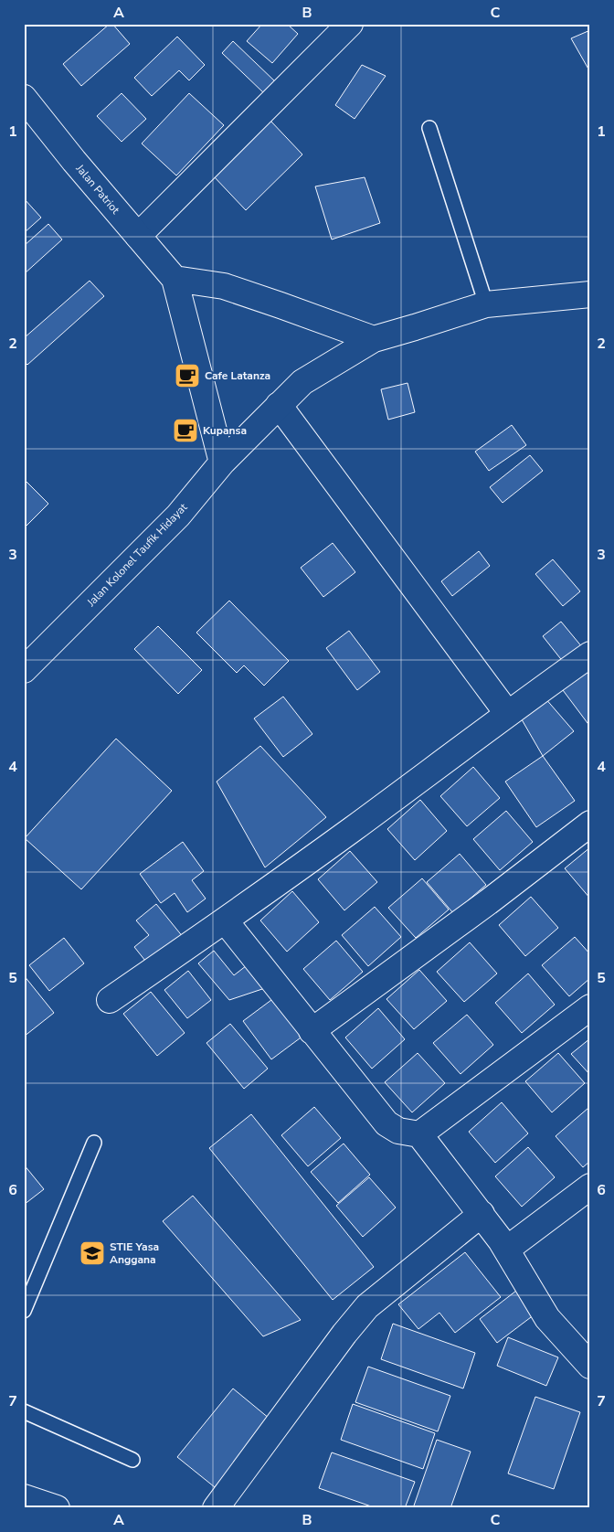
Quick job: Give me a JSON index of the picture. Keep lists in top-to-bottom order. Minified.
{"streets":{"street":["Jalan Patriot","Jalan Kolonel Taufik Hidayat"]},"crossings":[["Jalan Patriot","Jalan Kolonel Taufik Hidayat"]],"places":{"cafe":["Cafe Latanza","Kupansa"],"school or university":["STIE Yasa Anggana"]},"grid":{"columns":["A","B","C"],"rows":["1","2","3","4","5","6","7"]}}
